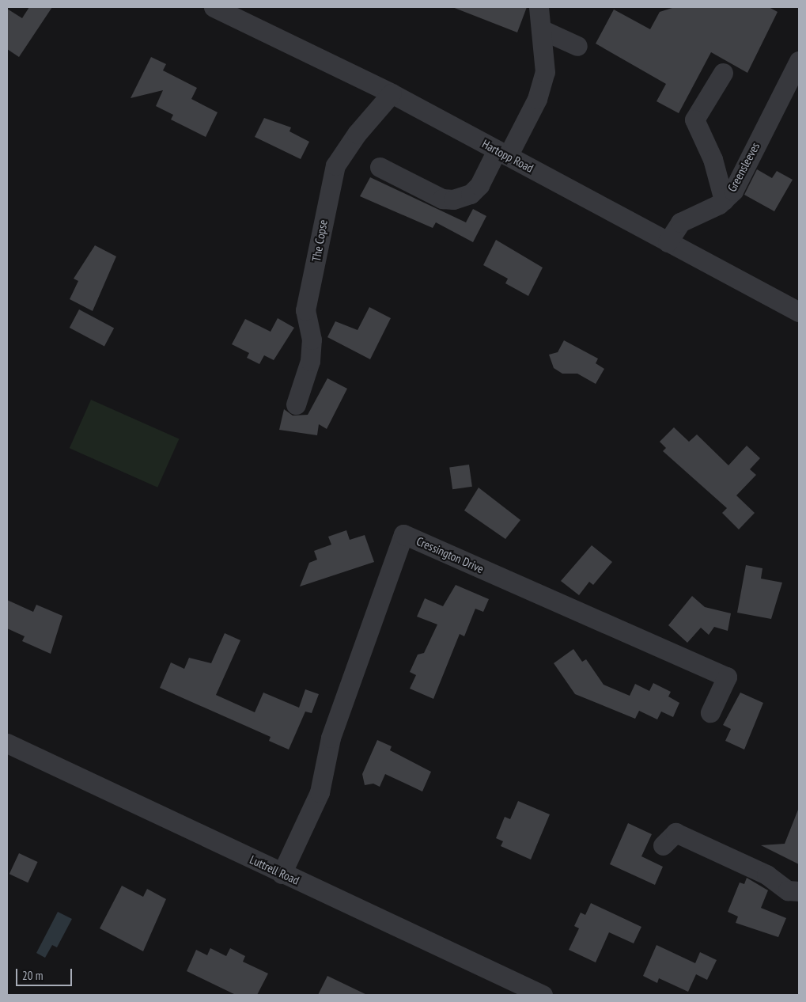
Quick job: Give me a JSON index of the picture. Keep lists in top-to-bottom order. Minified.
{"streets":{"street":["Hartopp Road","Greensleeves","The Copse","Cressington Drive","Luttrell Road"]},"crossings":[["Hartopp Road","Greensleeves"],["Hartopp Road","The Copse"],["Cressington Drive","Luttrell Road"]],"scale_bar":"20 m"}
